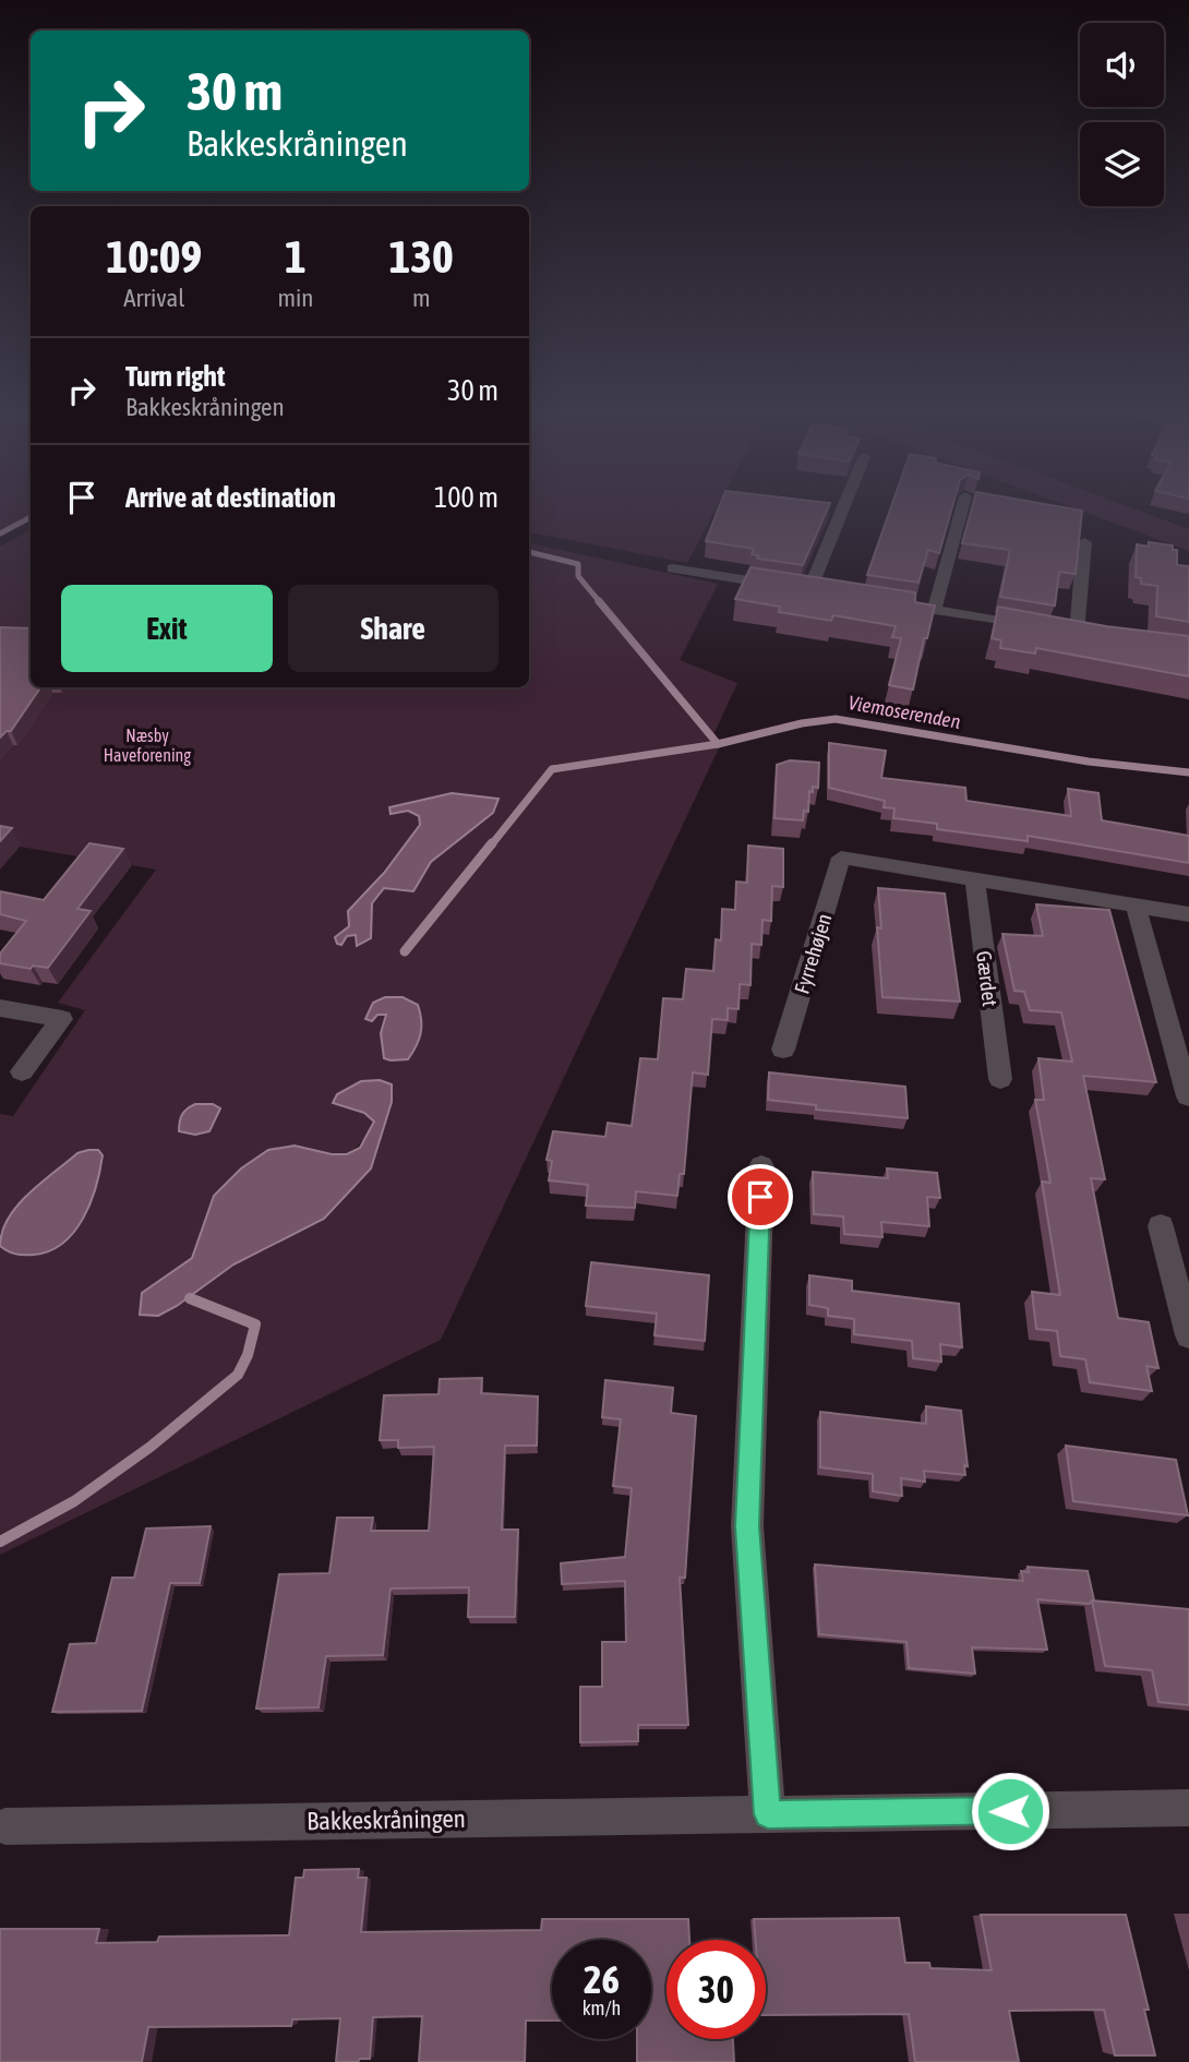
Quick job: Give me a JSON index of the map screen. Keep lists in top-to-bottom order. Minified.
{"streets":{"street":["Fyrrehøjen","Gærdet","Bakkeskråningen"]},"crossings":[["Fyrrehøjen","Gærdet"]],"water":["Viemoserenden"],"parks":["Næsby Haveforening"],"page":{"turn":["30 m","Bakkeskråningen"],"eta":["10:09","Arrival","1","min","130","m"],"list":[{"name":"Turn right","note":"Bakkeskråningen","value":"30 m"},{"name":"Arrive at destination","value":"100 m"}],"buttons":["Exit","Share"],"speed":"26 km/h","limit":"30"}}
